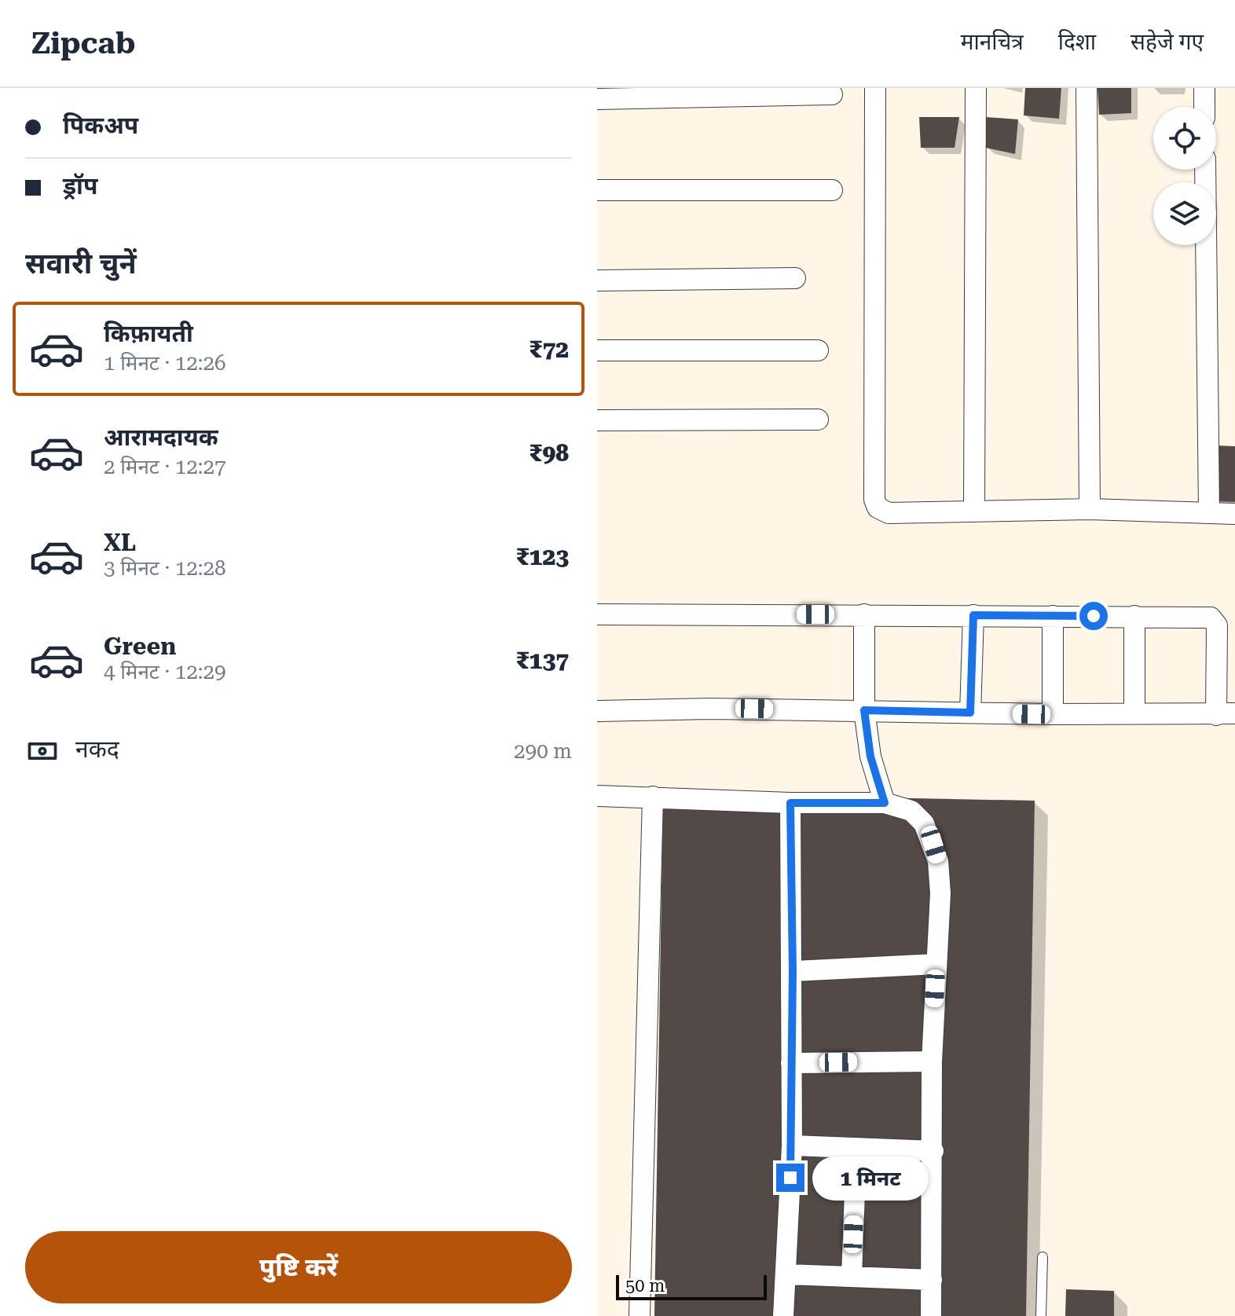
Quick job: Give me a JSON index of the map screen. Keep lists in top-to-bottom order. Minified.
{"scale_bar":"50 m","page":{"header":"Zipcab","nav":["मानचित्र","दिशा","सहेजे गए"],"banner":["पिकअप","ड्रॉप"],"heading":"सवारी चुनें","list":[{"name":"किफ़ायती","note":"1 मिनट · 12:26","value":"₹72"},{"name":"आरामदायक","note":"2 मिनट · 12:27","value":"₹98"},{"name":"XL","note":"3 मिनट · 12:28","value":"₹123"},{"name":"Green","note":"4 मिनट · 12:29","value":"₹137"}],"pay":["नकद","290 m"],"bubble":"1 मिनट","buttons":"पुष्टि करें","scale":"50 m"}}
